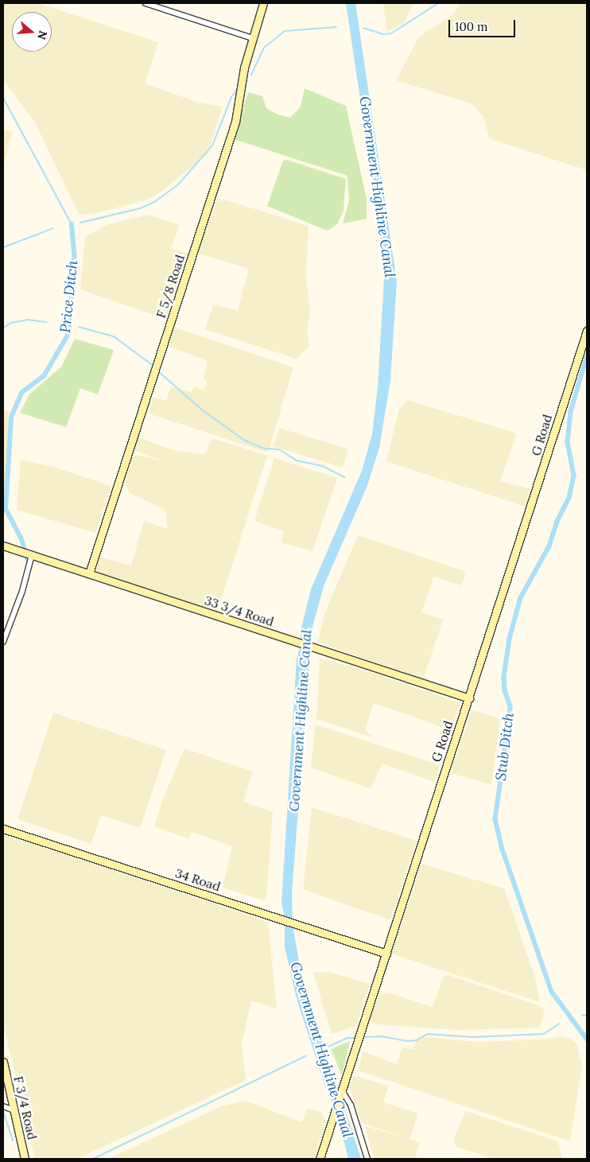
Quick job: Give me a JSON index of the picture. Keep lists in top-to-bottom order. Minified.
{"streets":{"street":["F 5/8 Road","G Road","33 3/4 Road","34 Road","F 3/4 Road"]},"crossings":[["F 5/8 Road","33 3/4 Road"],["G Road","33 3/4 Road"],["G Road","34 Road"]],"water":["Government Highline Canal","Price Ditch","Stub Ditch"],"scale_bar":"100 m","north":"right"}
